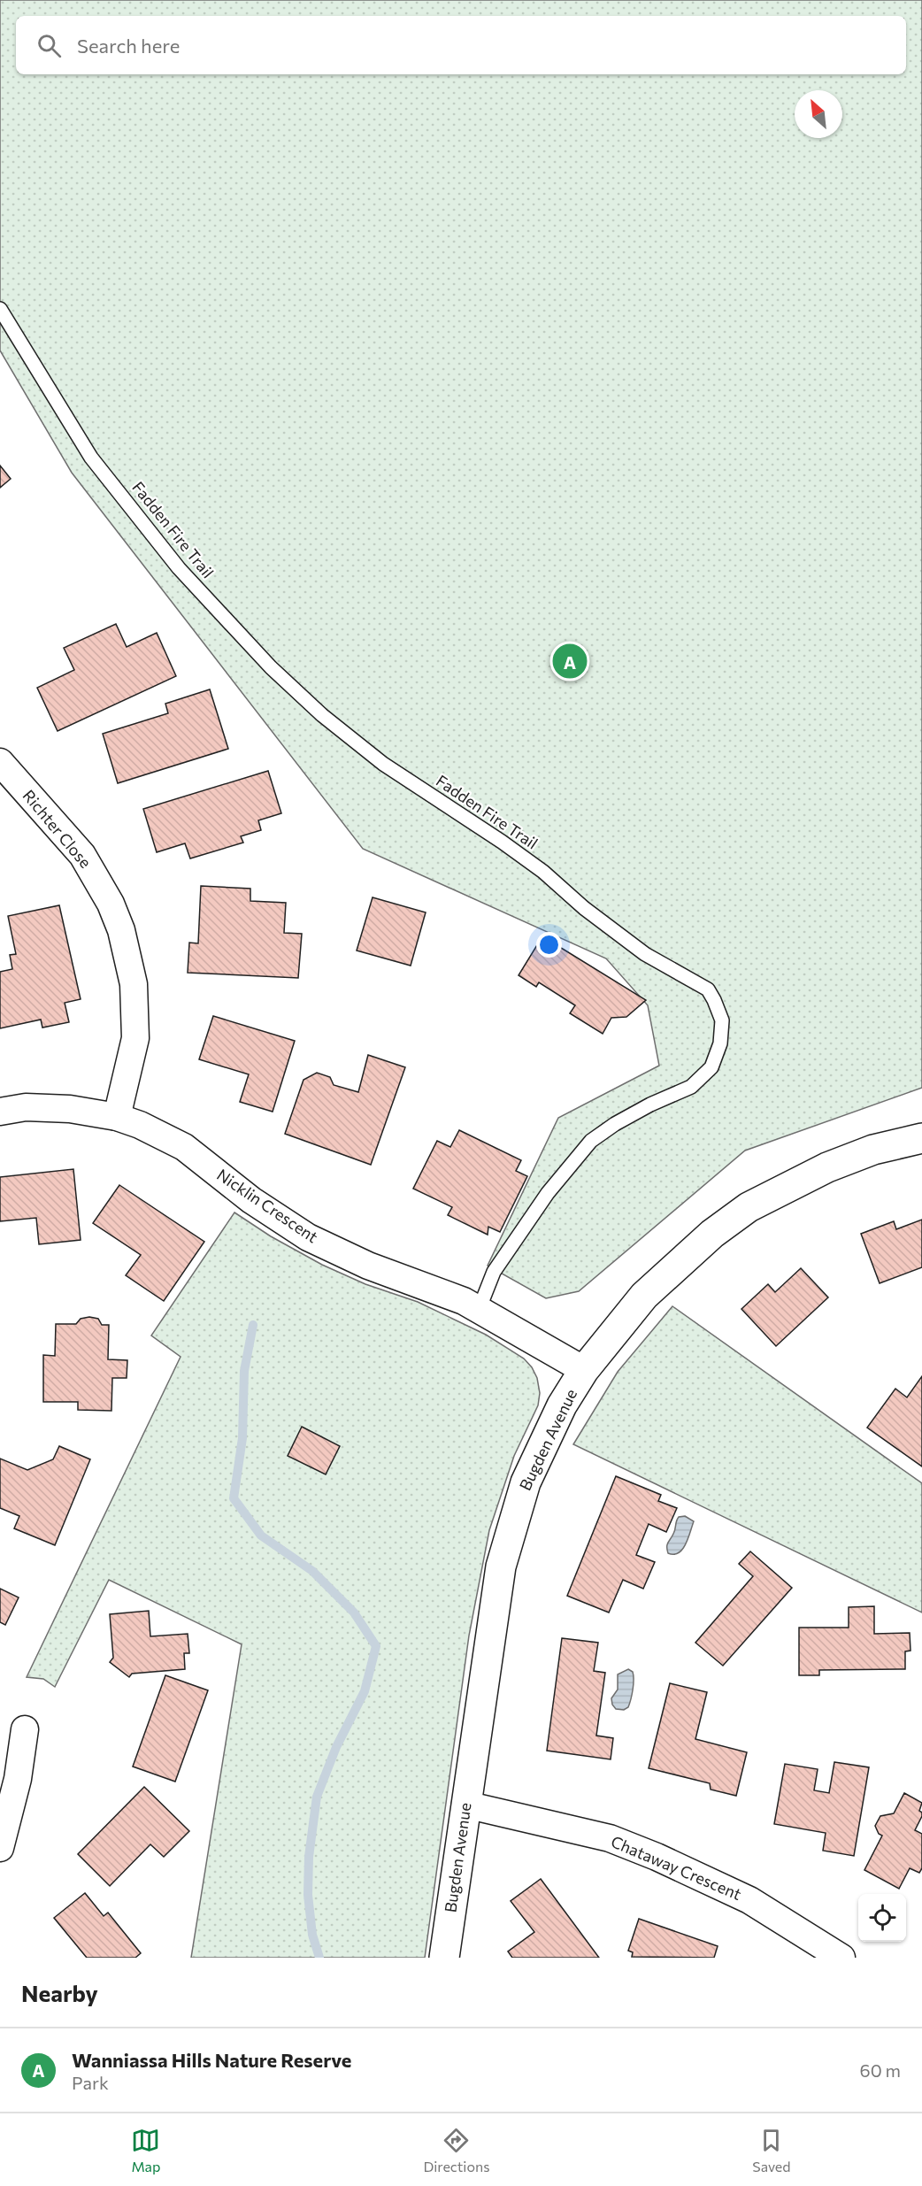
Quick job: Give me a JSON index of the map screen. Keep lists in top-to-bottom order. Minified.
{"streets":{"street":["Richter Close","Nicklin Crescent","Bugden Avenue","Chataway Crescent"],"lane":["Fadden Fire Trail"]},"crossings":[["Fadden Fire Trail","Nicklin Crescent"],["Richter Close","Nicklin Crescent"],["Nicklin Crescent","Bugden Avenue"],["Bugden Avenue","Chataway Crescent"]],"north":"top left","page":{"search":"Search here","pins":"A","heading":"Nearby","list":[{"mark":"A","name":"Wanniassa Hills Nature Reserve","note":"Park","value":"60 m"}],"nav":["Map","Directions","Saved"]}}
